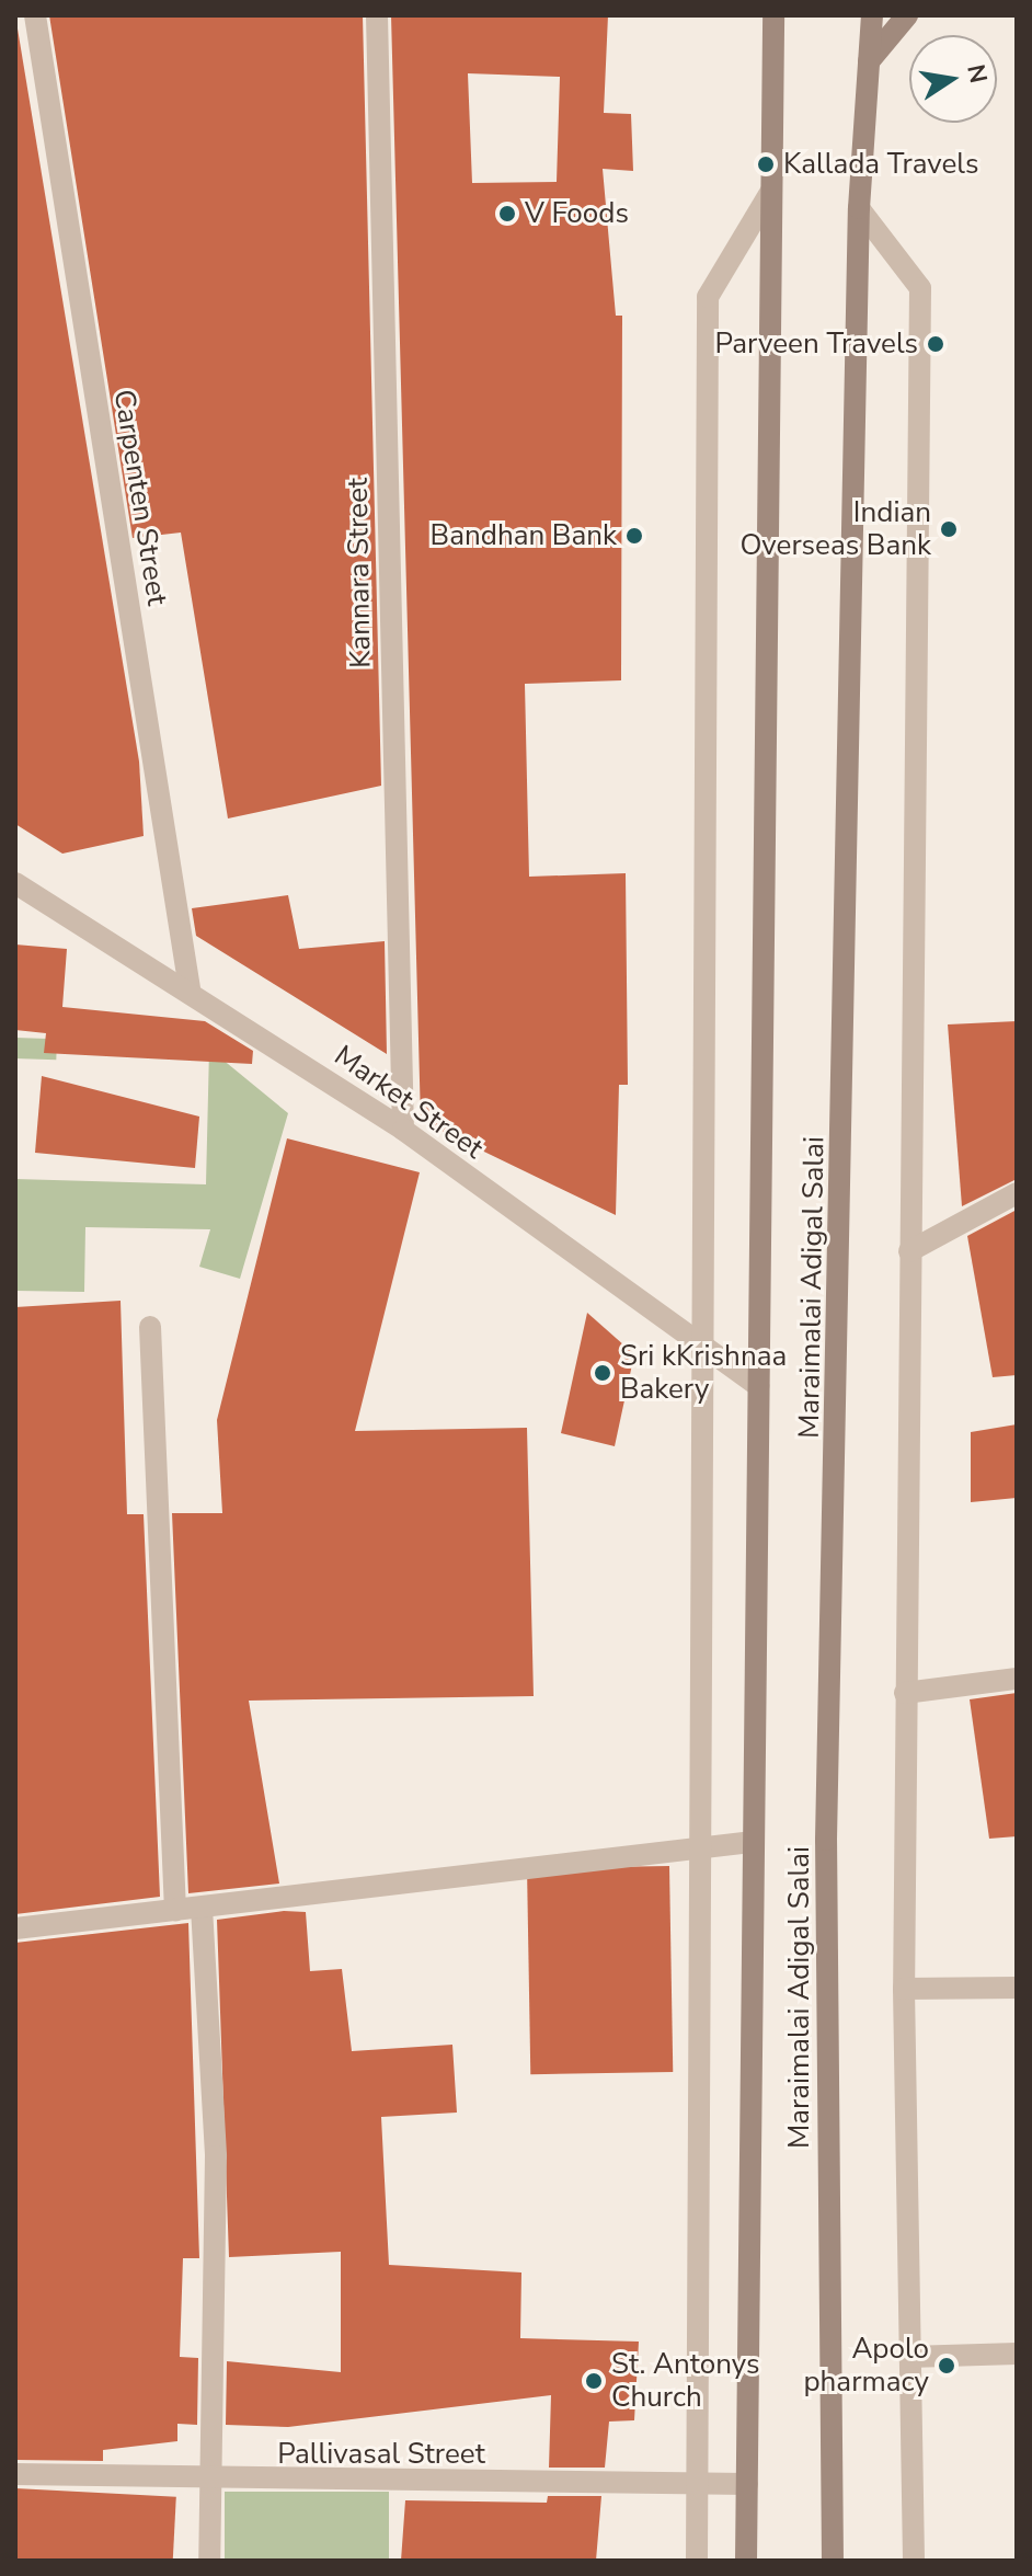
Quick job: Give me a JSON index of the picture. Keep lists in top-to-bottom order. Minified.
{"streets":{"main road":["Maraimalai Adigal Salai"],"street":["Carpenten Street","Kannara Street","Market Street","Pallivasal Street"]},"crossings":[["Carpenten Street","Market Street"],["Kannara Street","Market Street"],["Market Street","Maraimalai Adigal Salai"],["Maraimalai Adigal Salai","Pallivasal Street"]],"places":["Kallada Travels","V Foods","Parveen Travels","Indian Overseas Bank","Bandhan Bank","Sri kKrishnaa Bakery","Apolo pharmacy","St. Antonys Church"],"north":"right"}
